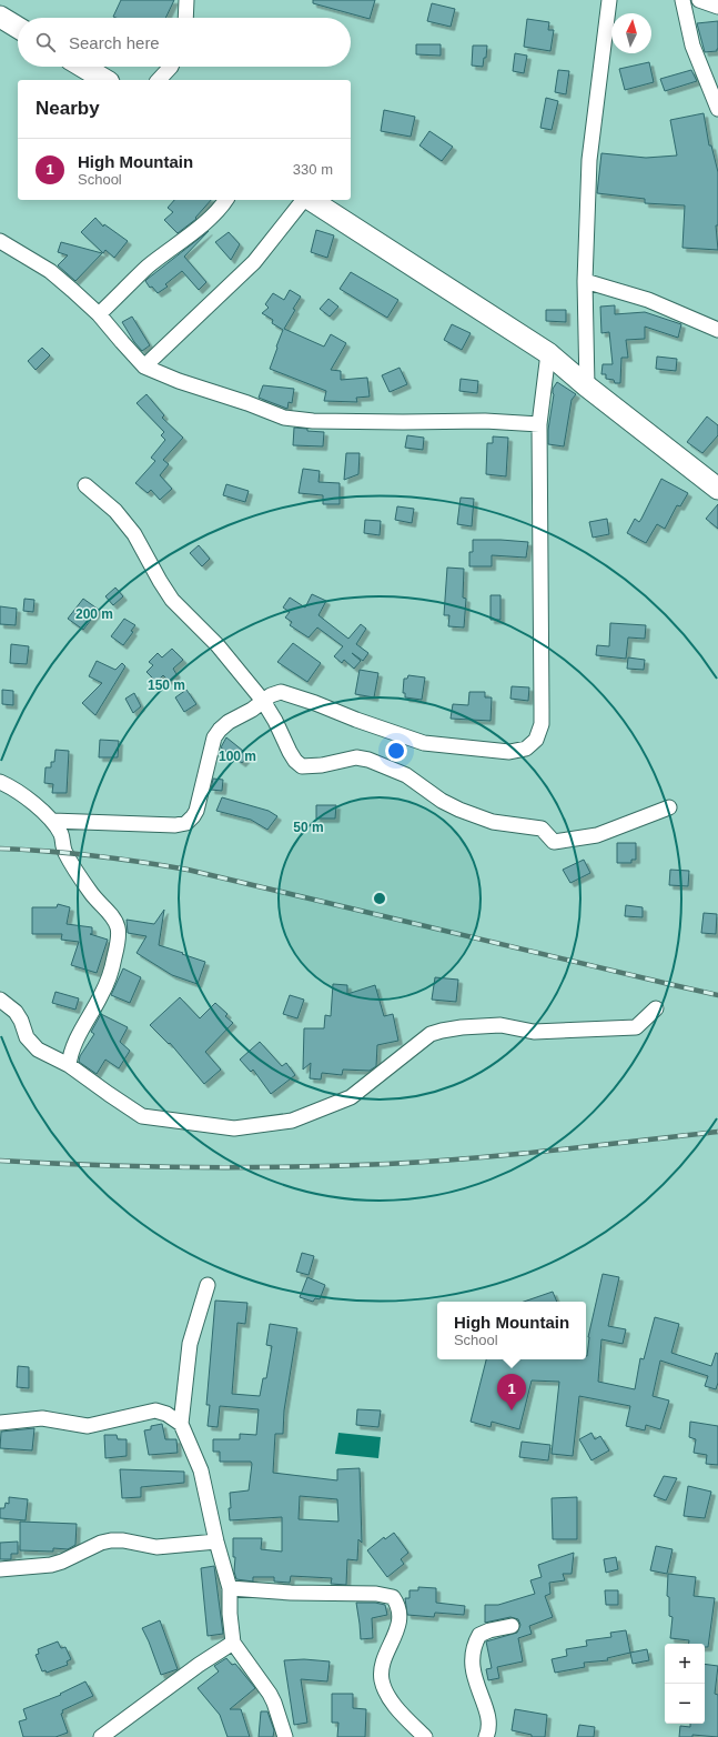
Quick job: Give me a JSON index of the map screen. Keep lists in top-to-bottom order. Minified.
{"north":"top","page":{"search":"Search here","heading":"Nearby","list":[{"mark":"1","name":"High Mountain","note":"School","value":"330 m"}],"popup":["High Mountain","School"],"pins":"1","map_buttons":["+","−"]},"rings":["200 m","150 m","100 m","50 m"]}
